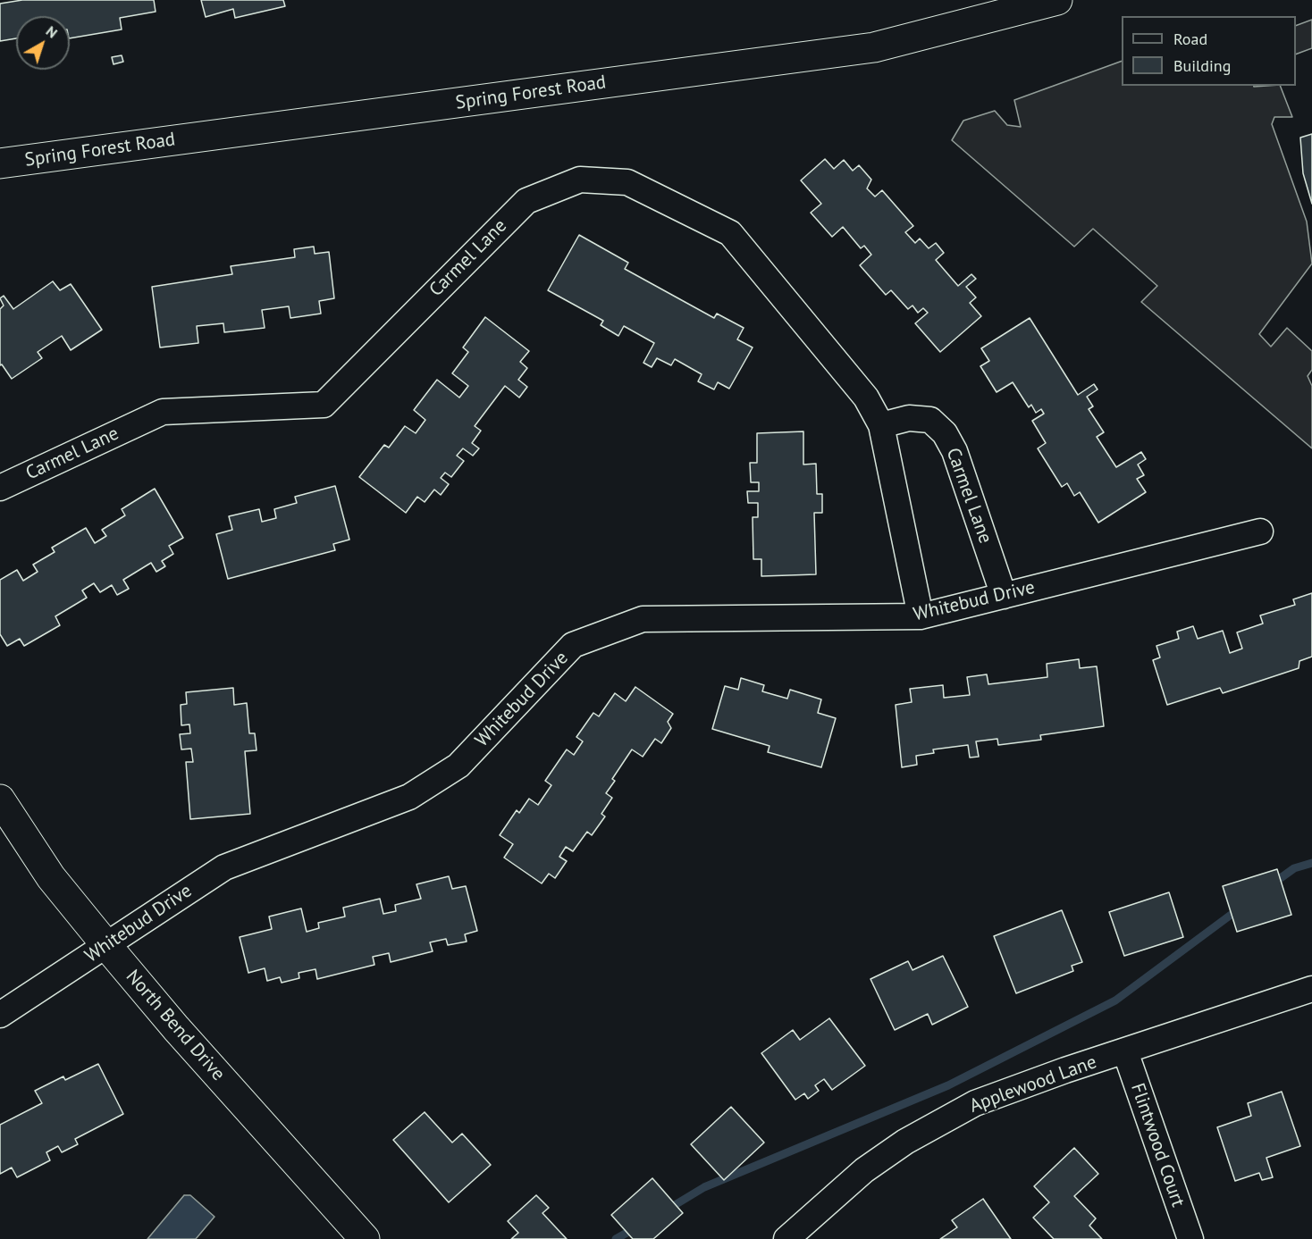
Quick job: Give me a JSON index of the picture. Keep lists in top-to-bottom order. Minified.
{"streets":{"main road":["Spring Forest Road","North Bend Drive"],"street":["Carmel Lane","Whitebud Drive","Applewood Lane","Flintwood Court"]},"crossings":[["Carmel Lane","Whitebud Drive"],["Whitebud Drive","North Bend Drive"],["Applewood Lane","Flintwood Court"]],"legend":["Road","Building"],"north":"top right"}
